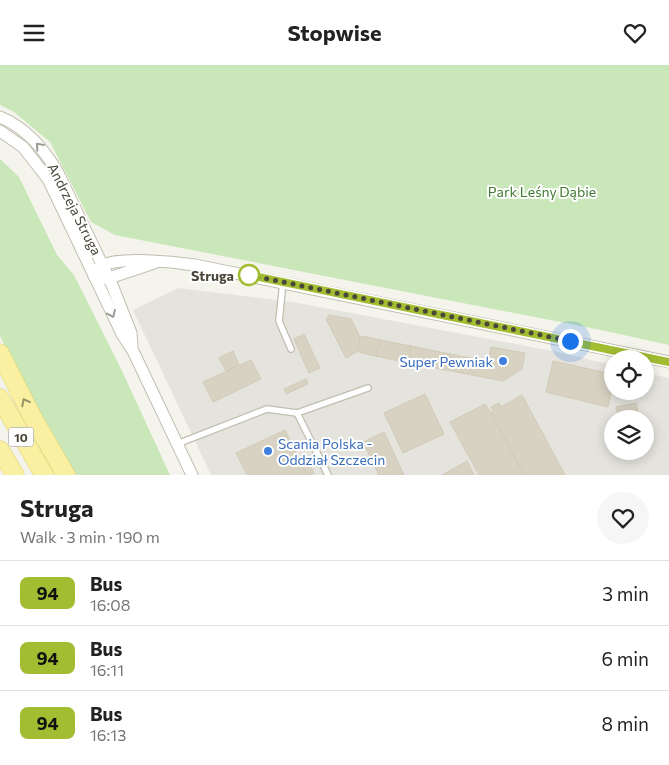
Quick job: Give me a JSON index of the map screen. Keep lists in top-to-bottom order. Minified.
{"streets":{"main road":["10"],"street":["Andrzeja Struga"]},"parks":["Park Leśny Dąbie"],"places":["Struga","Super Pewniak","Scania Polska - Oddział Szczecin"],"lines":["bus line 94"],"page":{"header":"Stopwise","heading":["Struga","Walk · 3 min · 190 m"],"list":[{"mark":"94","name":"Bus","note":"16:08","value":"3 min"},{"mark":"94","name":"Bus","note":"16:11","value":"6 min"},{"mark":"94","name":"Bus","note":"16:13","value":"8 min"}]}}
